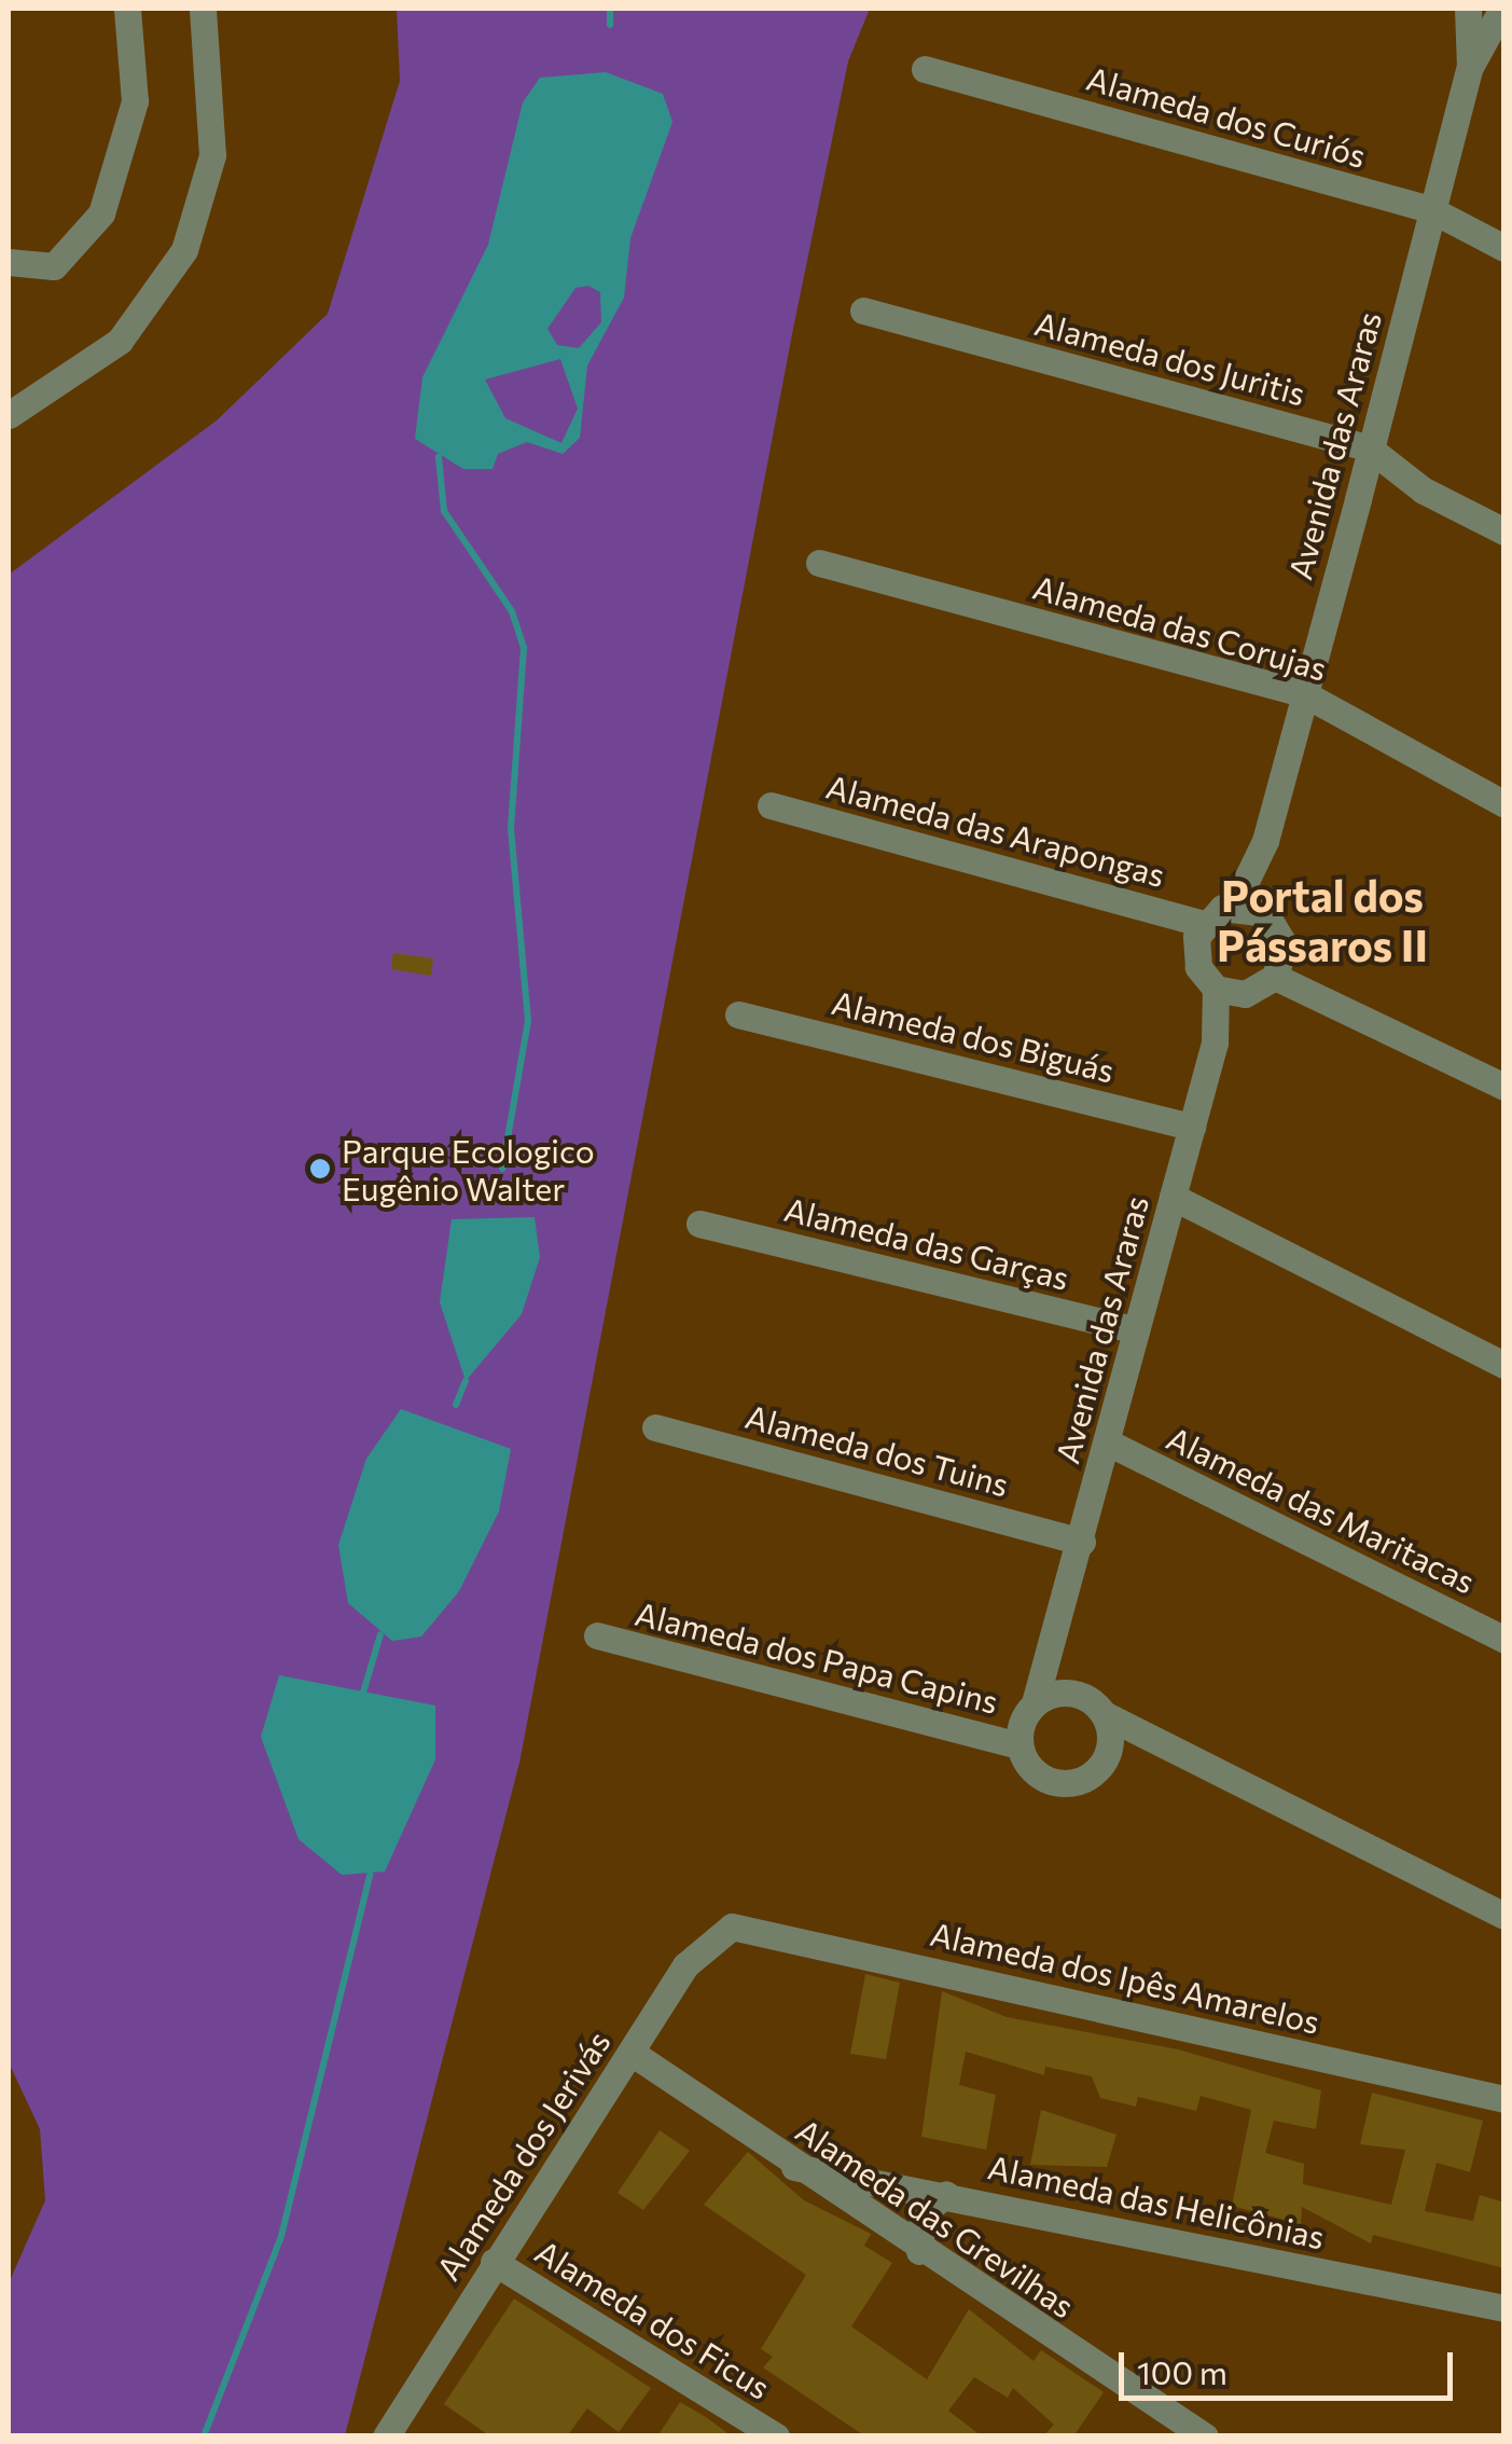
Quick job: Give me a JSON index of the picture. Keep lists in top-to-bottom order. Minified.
{"streets":{"street":["Alameda dos Curiós","Alameda dos Juritis","Avenida das Araras","Alameda das Corujas","Alameda das Arapongas","Alameda dos Biguás","Alameda das Garças","Alameda dos Tuins","Alameda das Maritacas","Alameda dos Papa Capins","Alameda dos Ipês Amarelos","Alameda dos Jerivás","Alameda das Helicônias","Alameda das Grevilhas","Alameda dos Ficus"]},"crossings":[["Alameda dos Curiós","Avenida das Araras"],["Alameda dos Juritis","Avenida das Araras"],["Avenida das Araras","Alameda das Corujas"],["Avenida das Araras","Alameda dos Biguás"],["Avenida das Araras","Alameda das Garças"],["Avenida das Araras","Alameda dos Tuins"],["Avenida das Araras","Alameda das Maritacas"],["Avenida das Araras","Alameda dos Papa Capins"],["Alameda dos Ipês Amarelos","Alameda dos Jerivás"],["Alameda dos Jerivás","Alameda das Grevilhas"],["Alameda dos Jerivás","Alameda dos Ficus"],["Alameda das Helicônias","Alameda das Grevilhas"]],"districts":["Portal dos Pássaros II"],"places":["Parque Ecologico Eugênio Walter"],"scale_bar":"100 m"}
